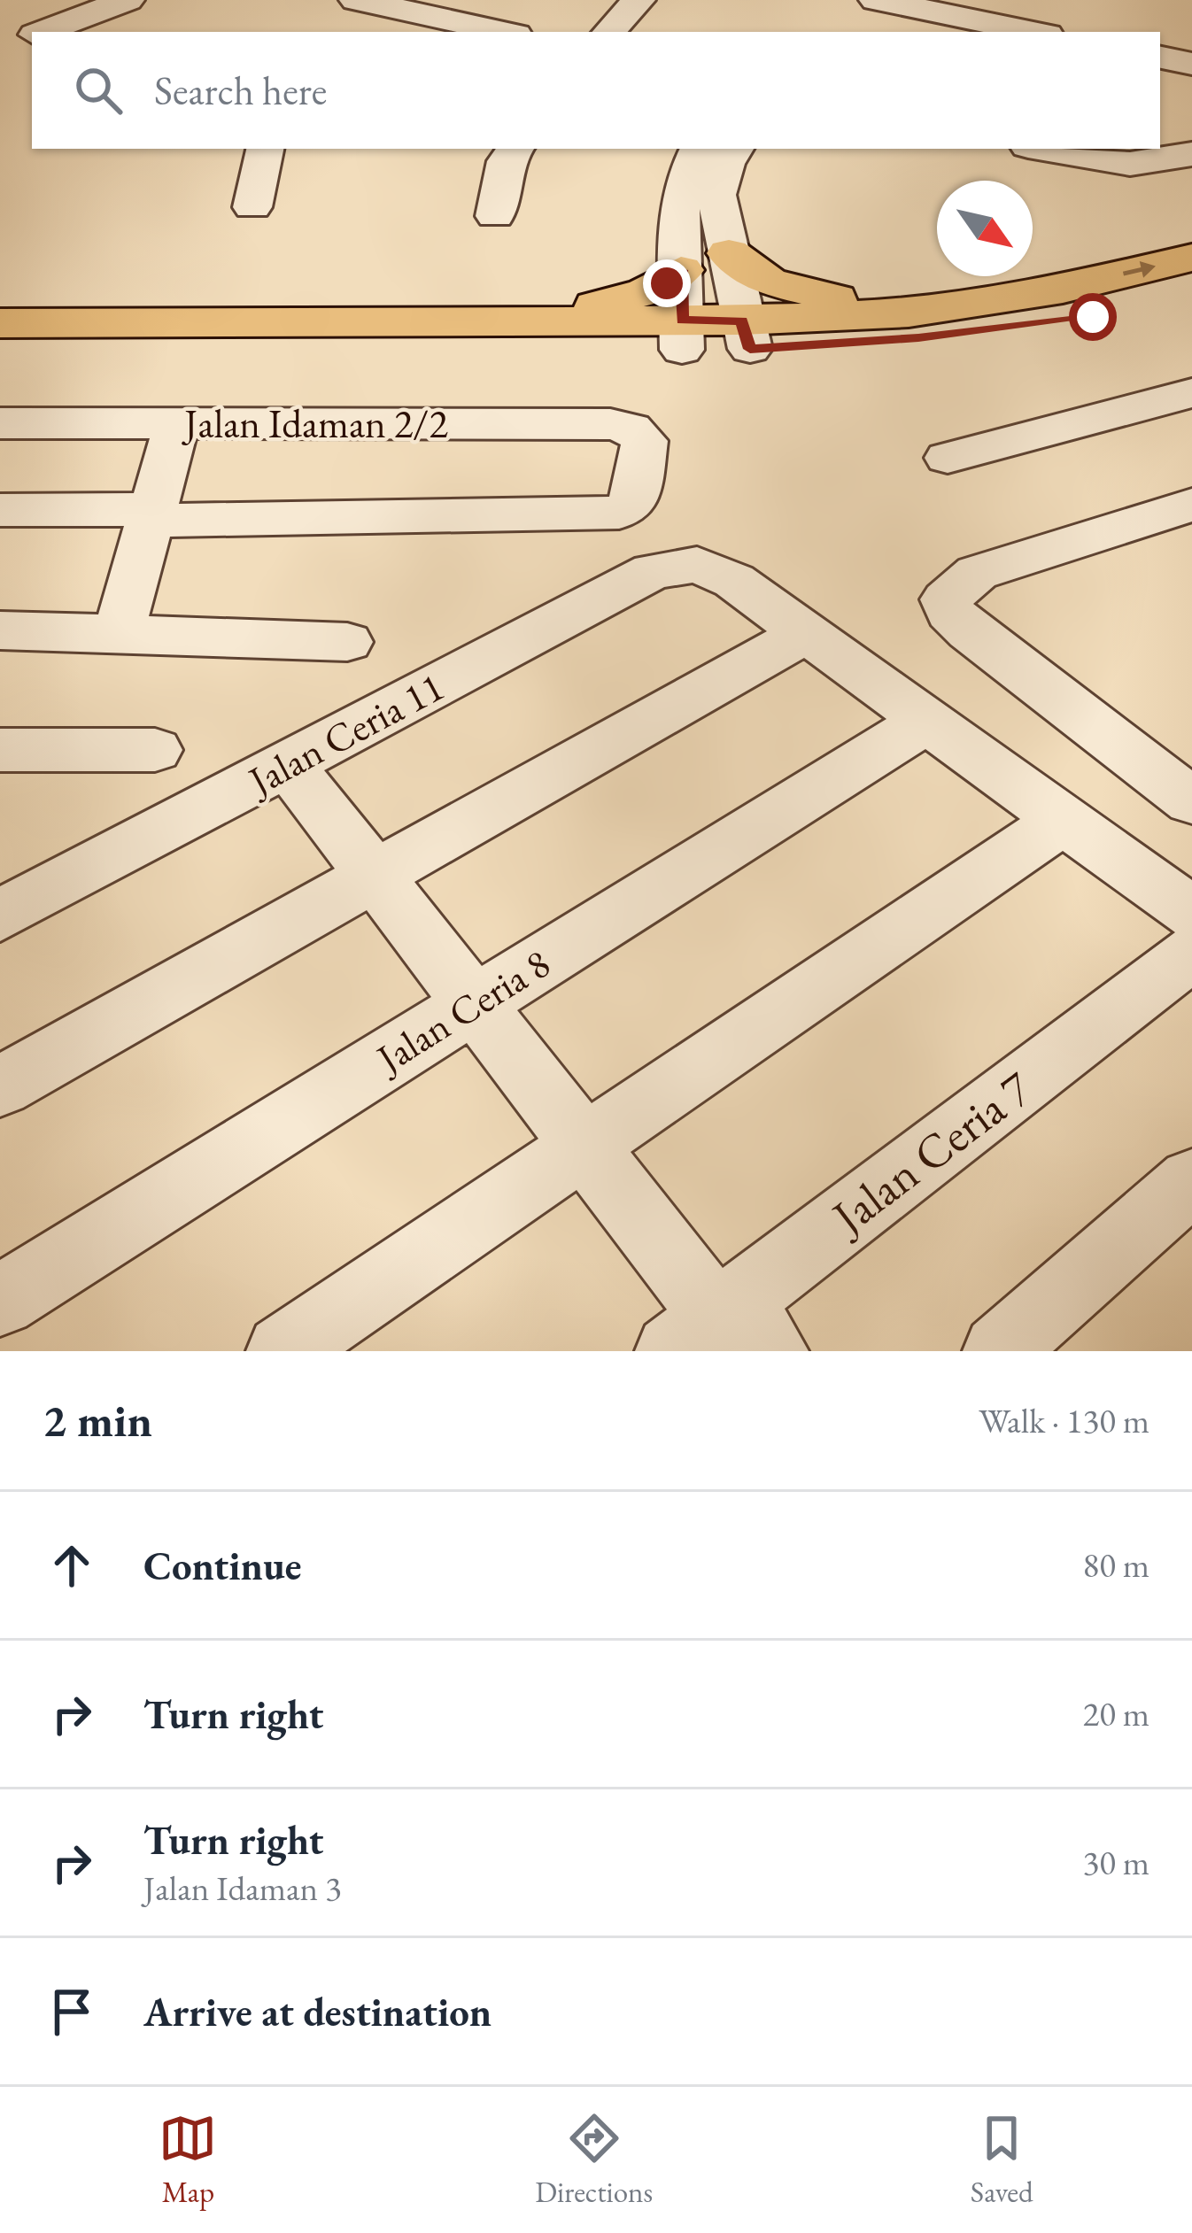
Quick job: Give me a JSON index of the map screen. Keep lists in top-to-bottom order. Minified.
{"streets":{"street":["Jalan Idaman 2/2","Jalan Ceria 11","Jalan Ceria 8","Jalan Ceria 7"]},"north":"bottom right","page":{"search":"Search here","heading":["2 min","Walk · 130 m"],"list":[["Continue","80 m"],["Turn right","20 m"],["Turn right","Jalan Idaman 3","30 m"],"Arrive at destination"],"nav":["Map","Directions","Saved"]}}
